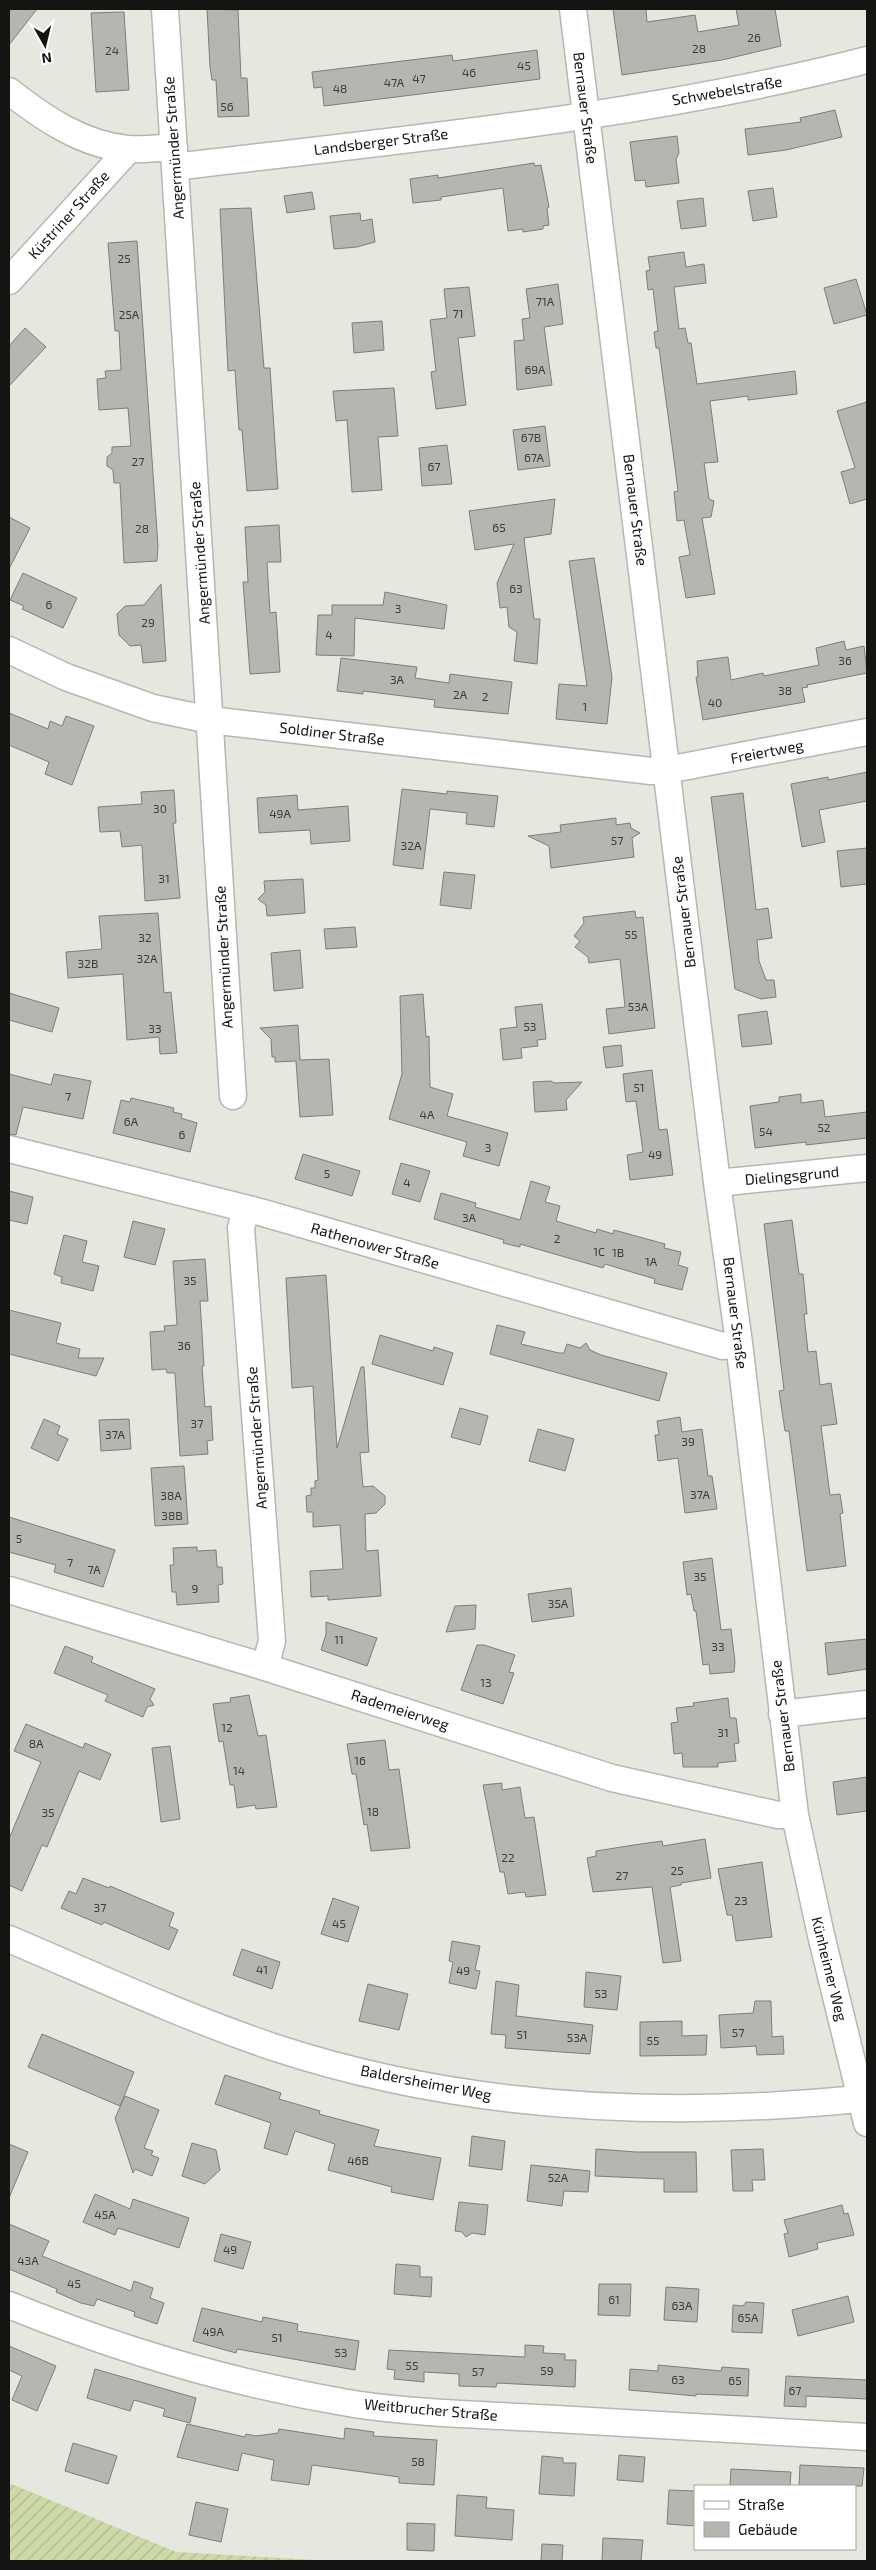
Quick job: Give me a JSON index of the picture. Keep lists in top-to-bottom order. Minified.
{"streets":{"street":["Schwebelstraße","Bernauer Straße","Landsberger Straße","Angermünder Straße","Küstriner Straße","Soldiner Straße","Freiertweg","Dielingsgrund","Rathenower Straße","Rademeierweg","Künheimer Weg","Baldersheimer Weg","Weitbrucher Straße"]},"crossings":[["Schwebelstraße","Bernauer Straße"],["Schwebelstraße","Landsberger Straße"],["Bernauer Straße","Landsberger Straße"],["Bernauer Straße","Soldiner Straße"],["Bernauer Straße","Freiertweg"],["Bernauer Straße","Dielingsgrund"],["Bernauer Straße","Rathenower Straße"],["Bernauer Straße","Rademeierweg"],["Bernauer Straße","Künheimer Weg"],["Landsberger Straße","Angermünder Straße"],["Landsberger Straße","Küstriner Straße"],["Angermünder Straße","Soldiner Straße"],["Angermünder Straße","Rathenower Straße"],["Angermünder Straße","Rademeierweg"],["Soldiner Straße","Freiertweg"],["Rademeierweg","Künheimer Weg"],["Künheimer Weg","Baldersheimer Weg"]],"house_numbers":["26","28","24","45","46","47","47A","48","56","25","71A","71","25A","69A","67B","67A","27","67","65","28","63","6","3","29","4","36","3A","38","2A","2","40","1","30","49A","57","32A","31","55","32","32A","32B","53A","53","33","51","7","4A","6A","52","54","6","3","49","5","4","3A","2","1C","1B","1A","35","36","37","37A","39","37A","38A","38B","5","7","7A","35","9","35A","11","33","13","12","31","8A","16","14","18","35","22","25","27","23","37","45","41","49","53","57","51","53A","55","46B","52A","45A","49","43A","45","61","63A","65A","49A","51","53","55","59","57","63","65","67","58"],"legend":["Straße","Gebäude"],"north":"bottom"}
